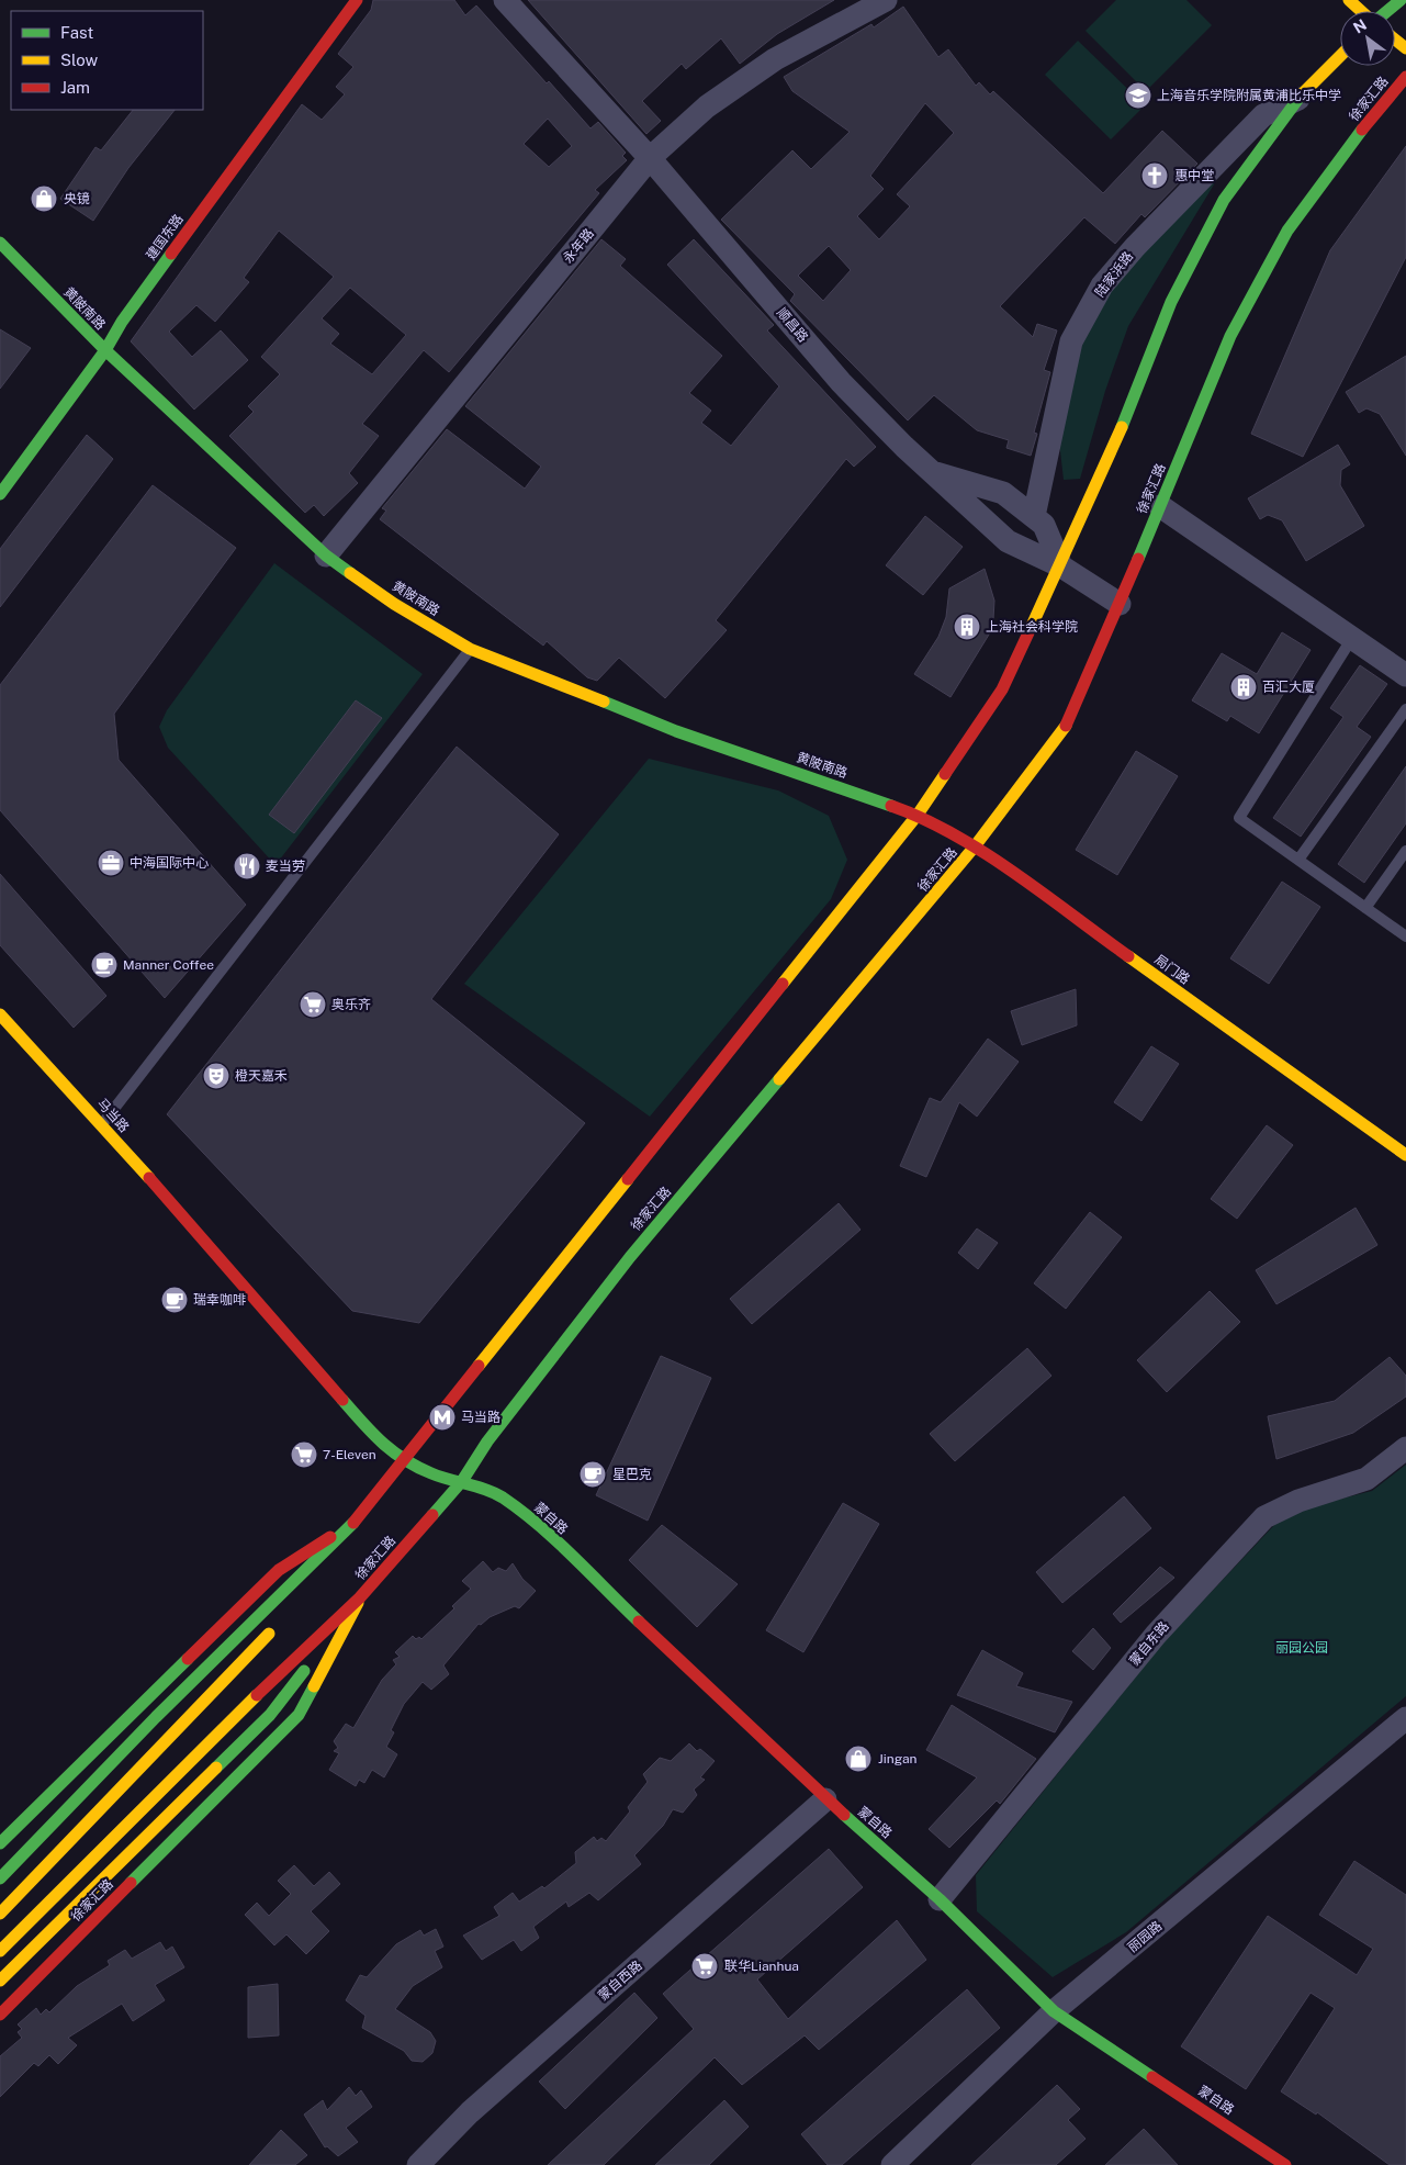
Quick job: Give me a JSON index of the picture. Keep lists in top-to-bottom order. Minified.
{"streets":{"main road":["徐家汇路","建国东路","黄陂南路","局门路","马当路","蒙自路"],"street":["永年路","陆家浜路","顺昌路","蒙自东路","丽园路","蒙自西路"]},"crossings":[["徐家汇路","顺昌路"],["徐家汇路","局门路"],["徐家汇路","马当路"],["徐家汇路","蒙自路"],["建国东路","黄陂南路"],["永年路","黄陂南路"],["永年路","顺昌路"],["黄陂南路","局门路"],["马当路","蒙自路"],["蒙自路","蒙自东路"],["蒙自路","丽园路"],["蒙自路","蒙自西路"]],"parks":["丽园公园"],"places":{"school or university":["上海音乐学院附属黄浦比乐中学"],"church":["惠中堂"],"shop":["央镜","Jingan"],"building":["上海社会科学院","百汇大厦"],"office":["中海国际中心"],"restaurant":["麦当劳"],"cafe":["Manner Coffee","瑞幸咖啡","星巴克"],"supermarket":["奥乐齐","7-Eleven","联华Lianhua"],"theatre":["橙天嘉禾"],"metro station":["马当路"]},"legend":["Fast","Slow","Jam"],"north":"top left"}
